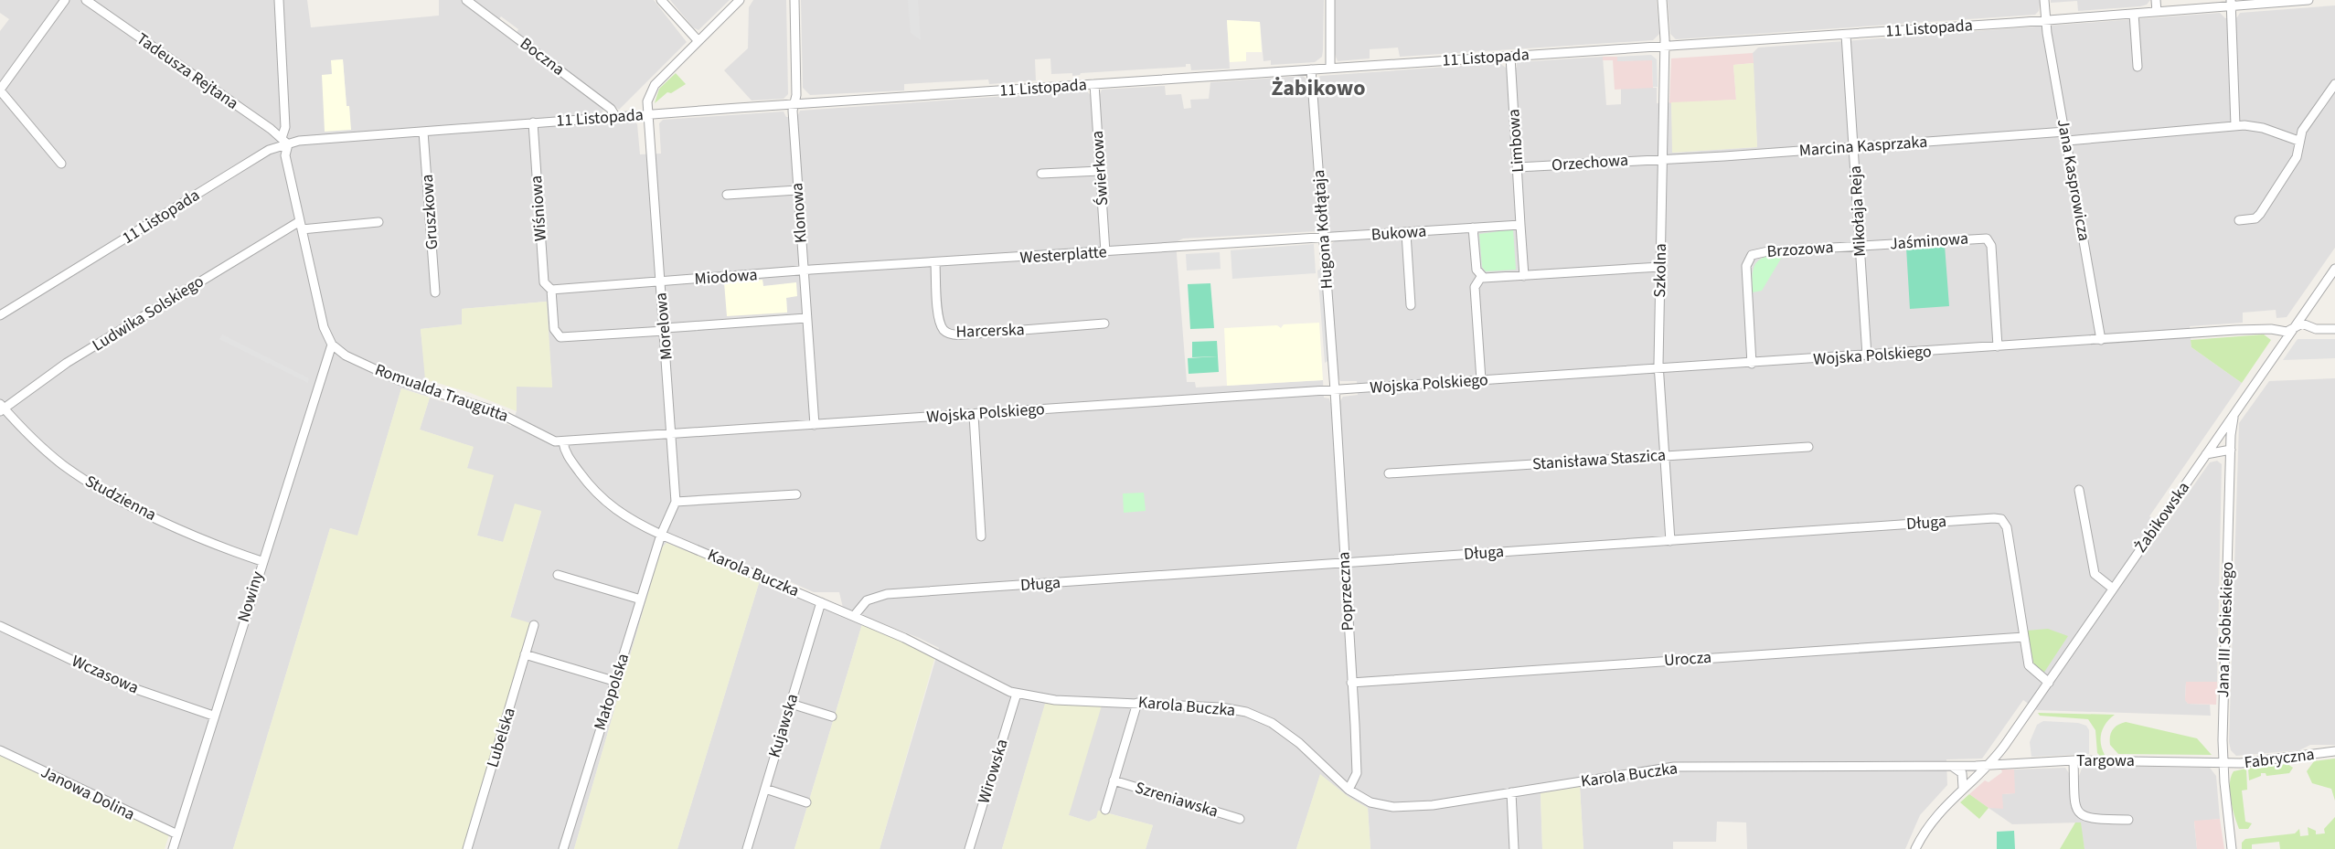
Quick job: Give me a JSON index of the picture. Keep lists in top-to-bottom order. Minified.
{"streets":{"street":["11 Listopada","Boczna","Tadeusza Rejtana","Limbowa","Marcina Kasprzaka","Orzechowa","Świerkowa","Jana Kasprowicza","Wiśniowa","Mikołaja Reja","Gruszkowa","Klonowa","Hugona Kołłątaja","Bukowa","Jaśminowa","Brzozowa","Westerplatte","Szkolna","Miodowa","Ludwika Solskiego","Morelowa","Harcerska","Wojska Polskiego","Romualda Traugutta","Stanisława Staszica","Studzienna","Żabikowska","Długa","Karola Buczka","Poprzeczna","Nowiny","Jana III Sobieskiego","Urocza","Wczasowa","Małopolska","Kujawska","Lubelska","Fabryczna","Targowa","Wirowska","Janowa Dolina","Szreniawska"]},"crossings":[["11 Listopada","Boczna"],["11 Listopada","Tadeusza Rejtana"],["11 Listopada","Limbowa"],["11 Listopada","Świerkowa"],["11 Listopada","Jana Kasprowicza"],["11 Listopada","Wiśniowa"],["11 Listopada","Mikołaja Reja"],["11 Listopada","Gruszkowa"],["11 Listopada","Klonowa"],["11 Listopada","Hugona Kołłątaja"],["11 Listopada","Szkolna"],["11 Listopada","Morelowa"],["Limbowa","Orzechowa"],["Limbowa","Bukowa"],["Marcina Kasprzaka","Orzechowa"],["Marcina Kasprzaka","Jana Kasprowicza"],["Marcina Kasprzaka","Mikołaja Reja"],["Marcina Kasprzaka","Szkolna"],["Orzechowa","Szkolna"],["Świerkowa","Westerplatte"],["Jana Kasprowicza","Wojska Polskiego"],["Wiśniowa","Miodowa"],["Wiśniowa","Morelowa"],["Mikołaja Reja","Jaśminowa"],["Mikołaja Reja","Brzozowa"],["Mikołaja Reja","Wojska Polskiego"],["Klonowa","Westerplatte"],["Klonowa","Miodowa"],["Klonowa","Wojska Polskiego"],["Hugona Kołłątaja","Bukowa"],["Hugona Kołłątaja","Westerplatte"],["Hugona Kołłątaja","Wojska Polskiego"],["Hugona Kołłątaja","Poprzeczna"],["Bukowa","Westerplatte"],["Jaśminowa","Brzozowa"],["Jaśminowa","Wojska Polskiego"],["Brzozowa","Wojska Polskiego"],["Westerplatte","Miodowa"],["Westerplatte","Harcerska"],["Szkolna","Wojska Polskiego"],["Szkolna","Stanisława Staszica"],["Szkolna","Długa"],["Miodowa","Morelowa"],["Ludwika Solskiego","Studzienna"],["Morelowa","Wojska Polskiego"],["Morelowa","Karola Buczka"],["Morelowa","Małopolska"],["Wojska Polskiego","Romualda Traugutta"],["Wojska Polskiego","Żabikowska"],["Wojska Polskiego","Karola Buczka"],["Wojska Polskiego","Poprzeczna"],["Romualda Traugutta","Karola Buczka"],["Romualda Traugutta","Nowiny"],["Studzienna","Nowiny"],["Żabikowska","Karola Buczka"],["Żabikowska","Jana III Sobieskiego"],["Żabikowska","Targowa"],["Długa","Karola Buczka"],["Długa","Poprzeczna"],["Długa","Urocza"],["Karola Buczka","Poprzeczna"],["Karola Buczka","Małopolska"],["Karola Buczka","Kujawska"],["Karola Buczka","Targowa"],["Karola Buczka","Wirowska"],["Poprzeczna","Urocza"],["Nowiny","Wczasowa"],["Nowiny","Janowa Dolina"],["Jana III Sobieskiego","Fabryczna"],["Jana III Sobieskiego","Targowa"],["Fabryczna","Targowa"]],"districts":["Żabikowo"]}
